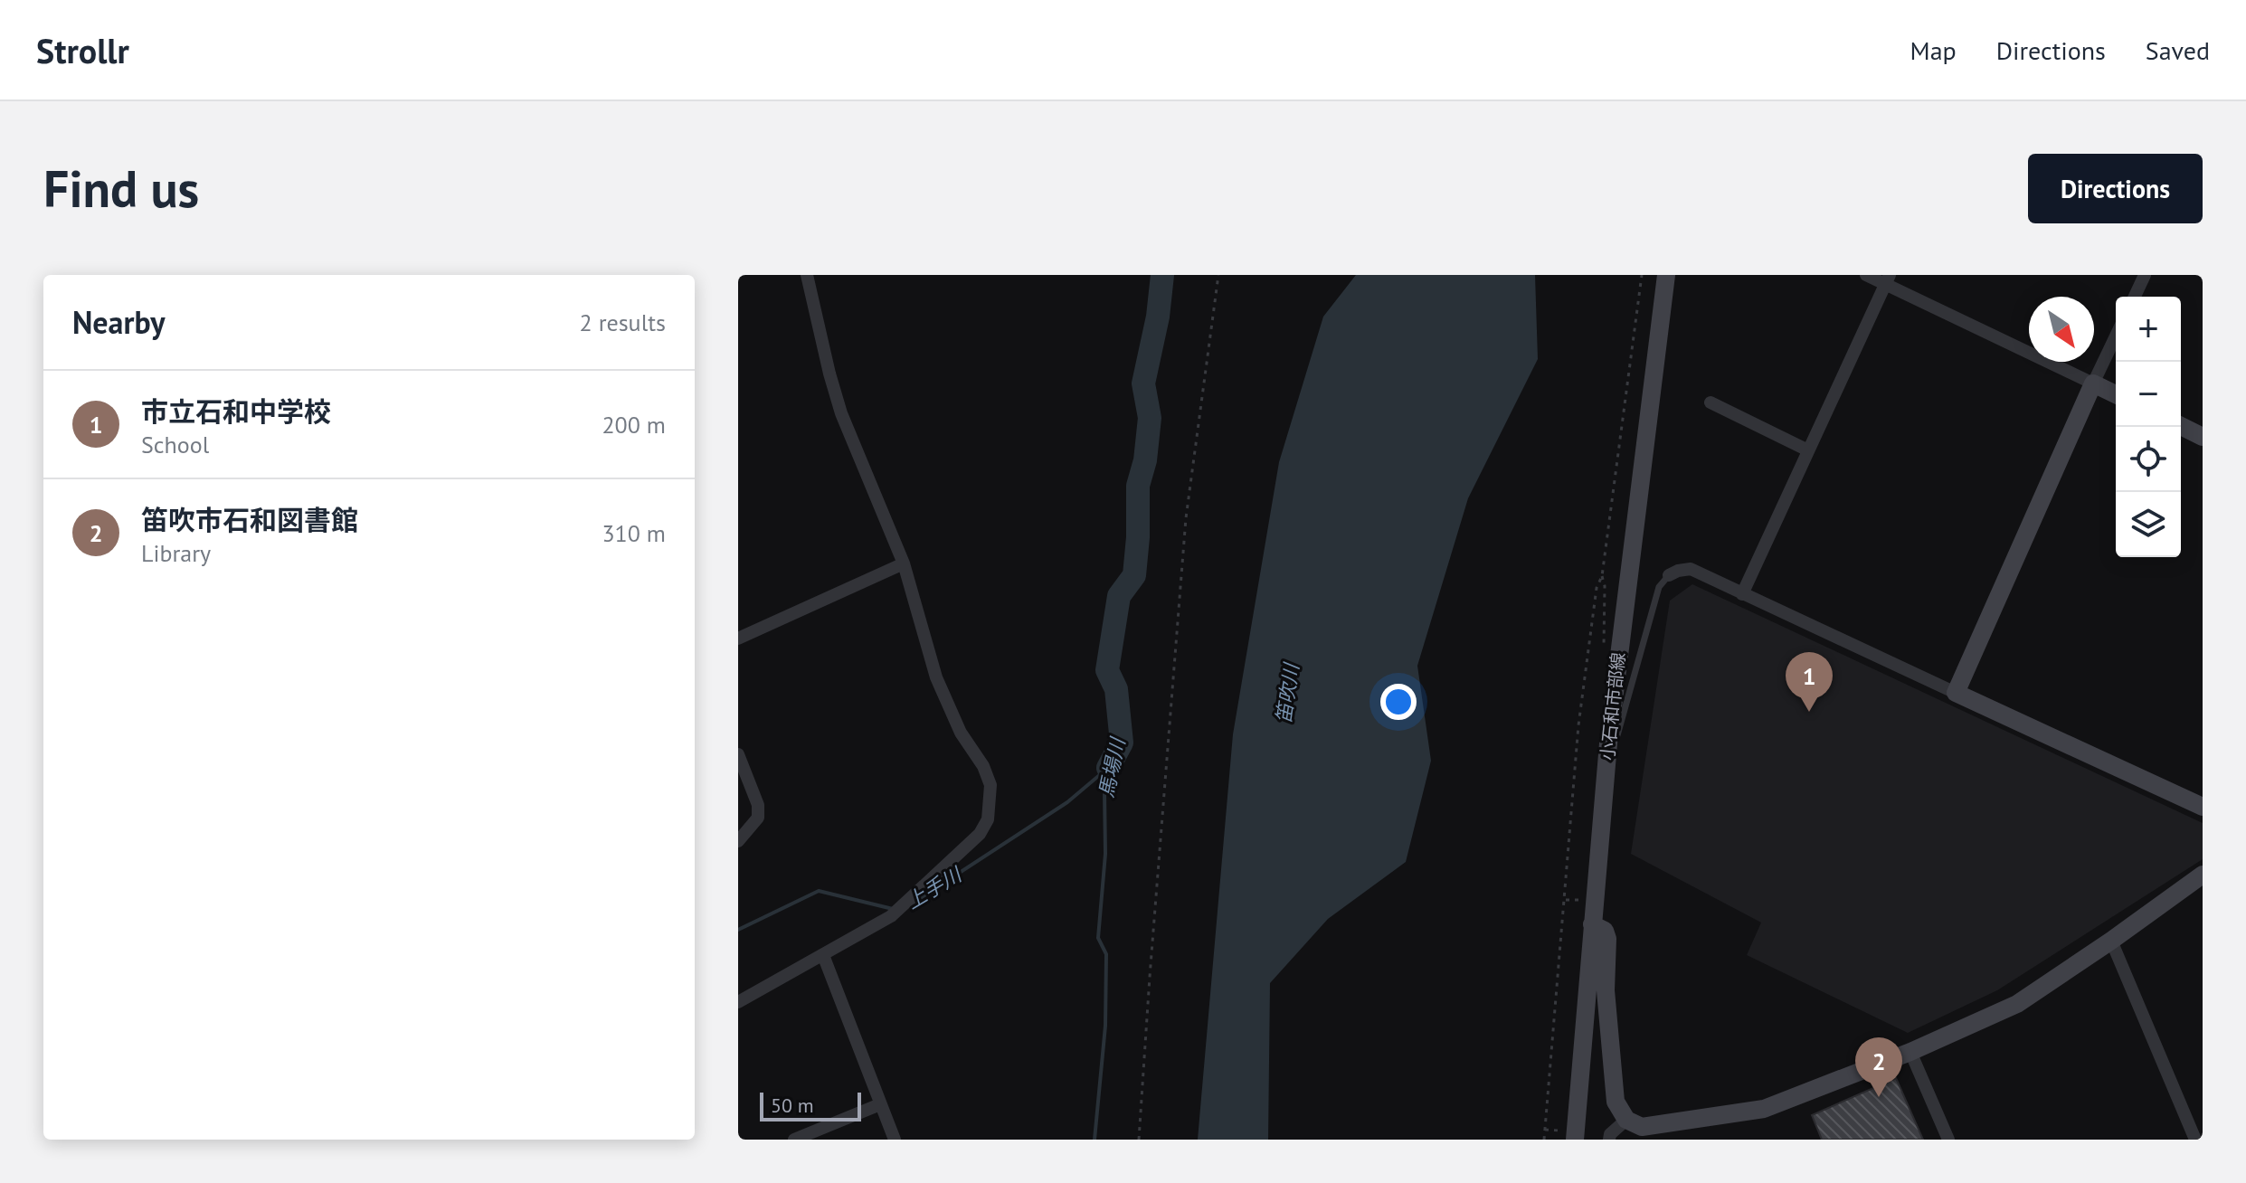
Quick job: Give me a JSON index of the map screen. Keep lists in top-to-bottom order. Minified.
{"streets":{"street":["小石和市部線"]},"water":["笛吹川","馬場川","上手川"],"scale_bar":"50 m","north":"bottom right","page":{"header":"Strollr","nav":["Map","Directions","Saved"],"buttons":"Directions","title":"Find us","heading":["Nearby","2 results"],"map_buttons":["+","−"],"list":[{"mark":"1","name":"市立石和中学校","note":"School","value":"200 m"},{"mark":"2","name":"笛吹市石和図書館","note":"Library","value":"310 m"}],"pins":["1","2"],"scale":"50 m"}}
